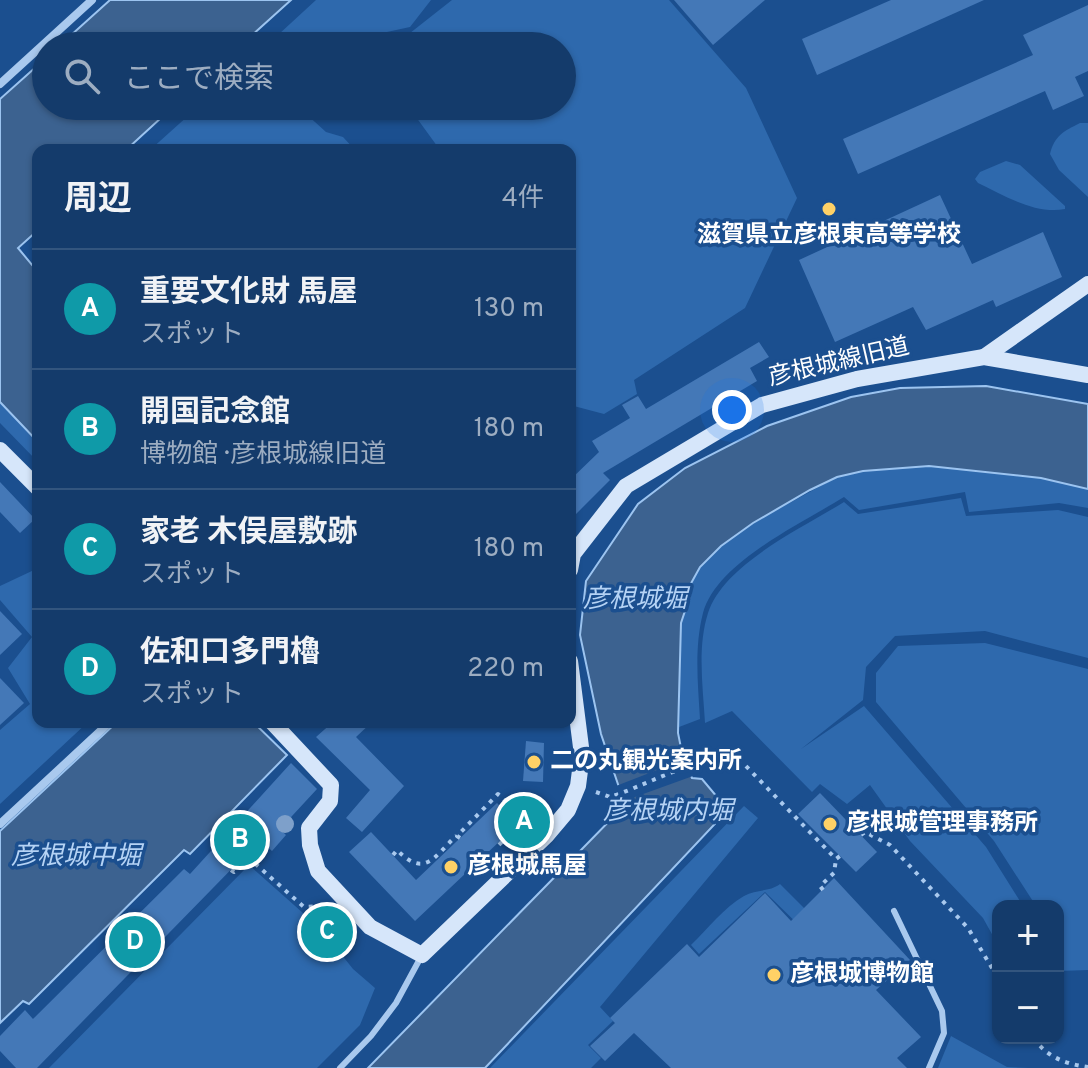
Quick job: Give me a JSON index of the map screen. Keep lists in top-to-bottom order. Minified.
{"streets":{"street":["彦根城線旧道"]},"water":["彦根城堀","彦根城内堀","彦根城中堀"],"places":["滋賀県立彦根東高等学校","二の丸観光案内所","彦根城管理事務所","彦根城馬屋","彦根城博物館"],"page":{"search":"ここで検索","heading":["周辺","4件"],"list":[{"mark":"A","name":"重要文化財 馬屋","note":"スポット","value":"130 m"},{"mark":"B","name":"開国記念館","note":"博物館 · 彦根城線旧道","value":"180 m"},{"mark":"C","name":"家老 木俣屋敷跡","note":"スポット","value":"180 m"},{"mark":"D","name":"佐和口多門櫓","note":"スポット","value":"220 m"}],"pins":["A","B","C","D"],"map_buttons":["+","−"]}}
